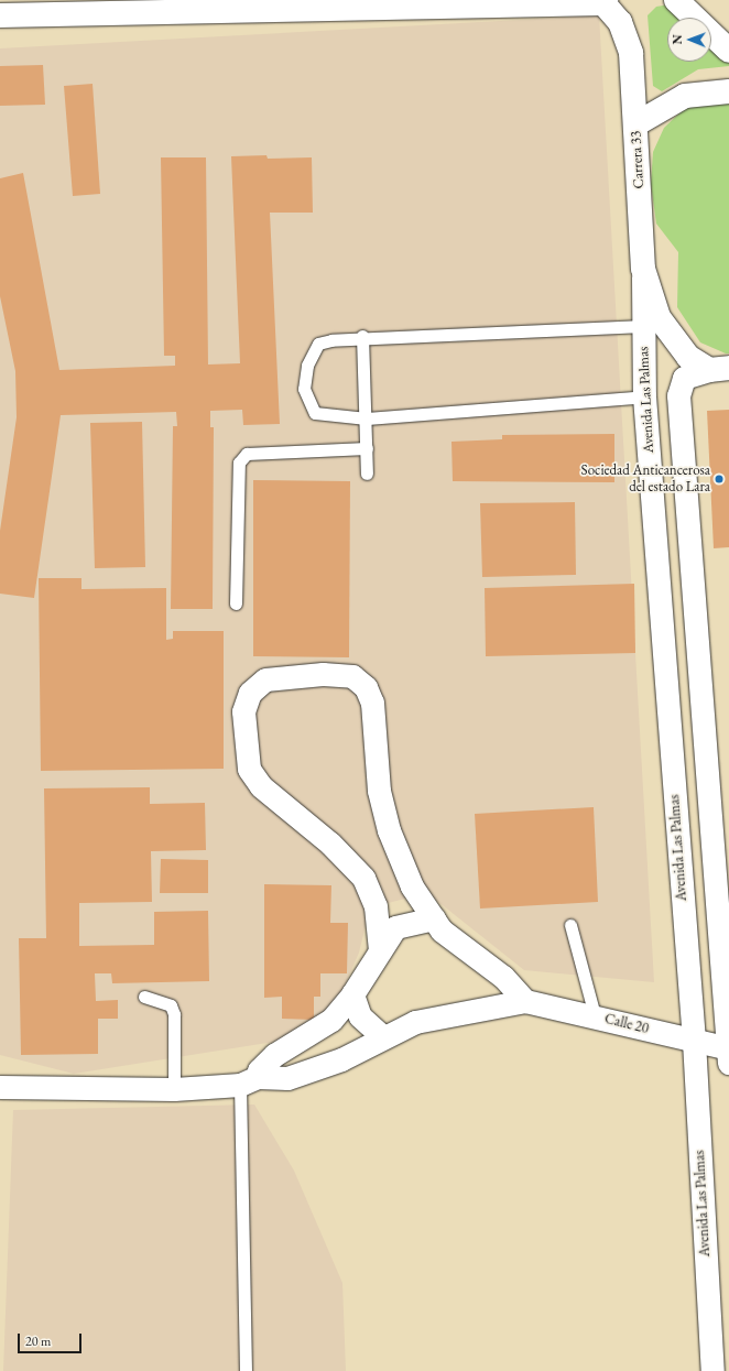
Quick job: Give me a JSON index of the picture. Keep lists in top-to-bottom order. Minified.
{"streets":{"main road":["Carrera 33"],"street":["Avenida Las Palmas","Calle 20"]},"crossings":[["Carrera 33","Avenida Las Palmas"],["Avenida Las Palmas","Calle 20"]],"places":["Sociedad Anticancerosa del estado Lara"],"scale_bar":"20 m","north":"left"}
